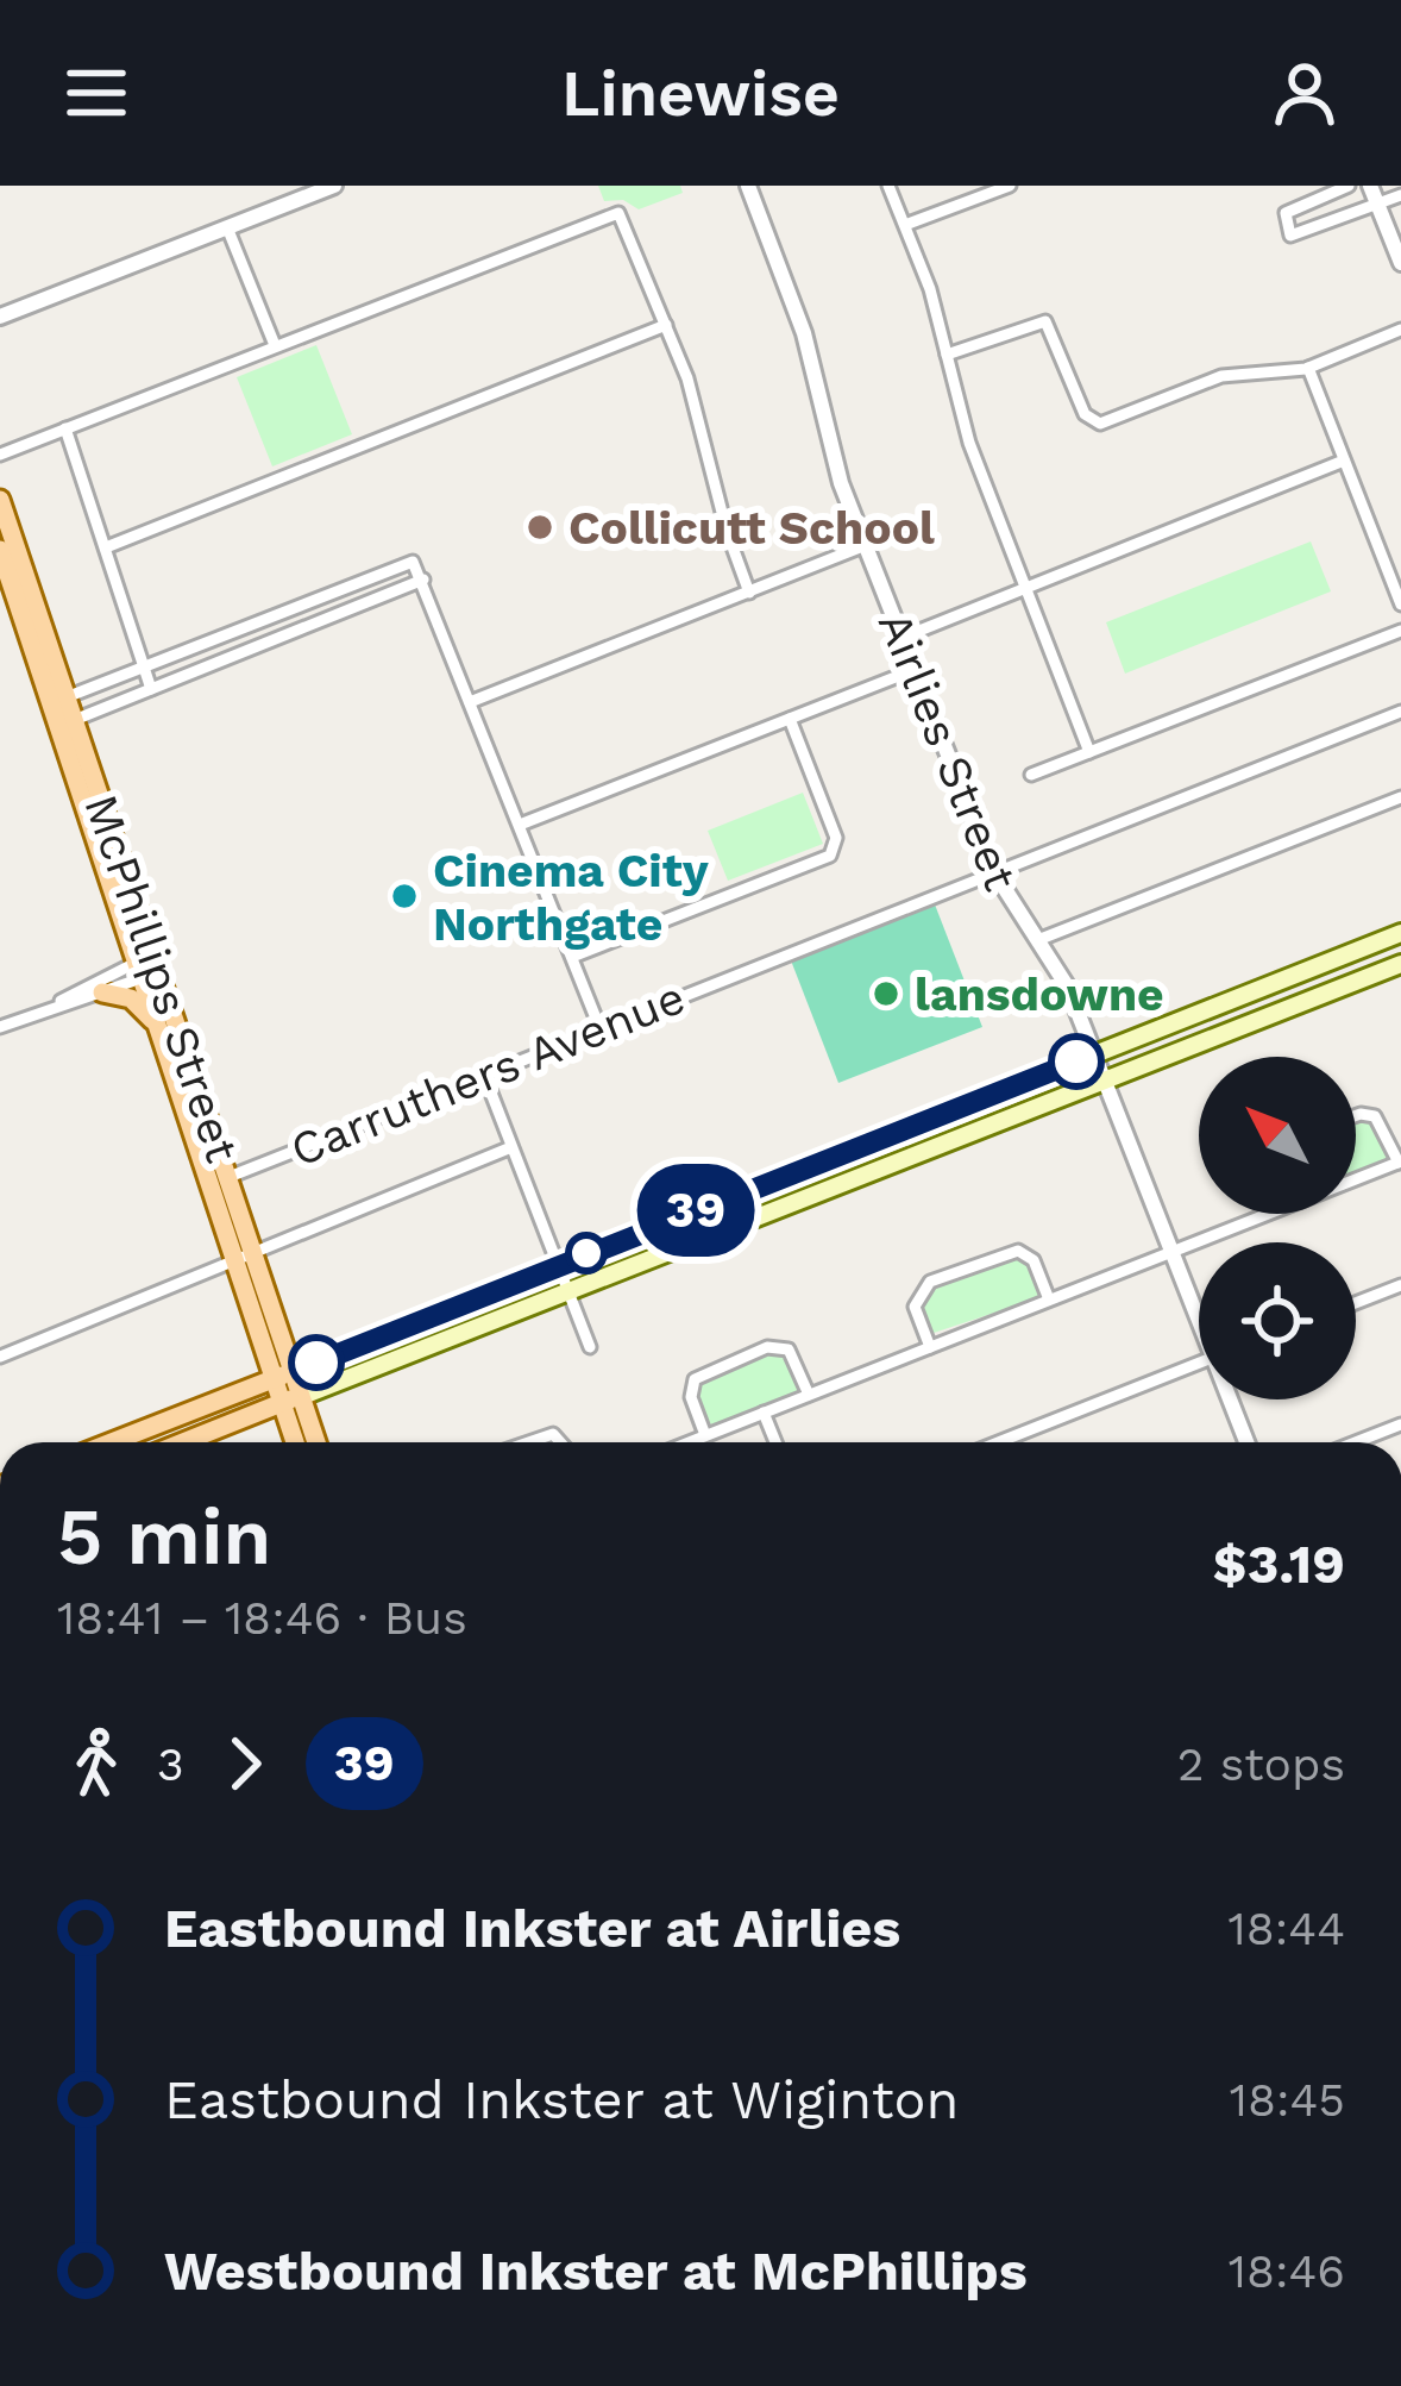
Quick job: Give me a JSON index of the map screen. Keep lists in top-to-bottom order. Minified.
{"streets":{"main road":["McPhillips Street"],"street":["Airlies Street","Carruthers Avenue"]},"crossings":[["Airlies Street","Carruthers Avenue"],["McPhillips Street","Carruthers Avenue"]],"places":["Collicutt School","Cinema City Northgate","lansdowne"],"lines":["bus line 39"],"north":"top left","page":{"header":"Linewise","on_map":"39","heading":["5 min","18:41 – 18:46 · Bus","$3.19"],"legs":["3","39","2 stops"],"list":[{"name":"Eastbound Inkster at Airlies","value":"18:44"},{"name":"Eastbound Inkster at Wiginton","value":"18:45"},{"name":"Westbound Inkster at McPhillips","value":"18:46"}]}}
